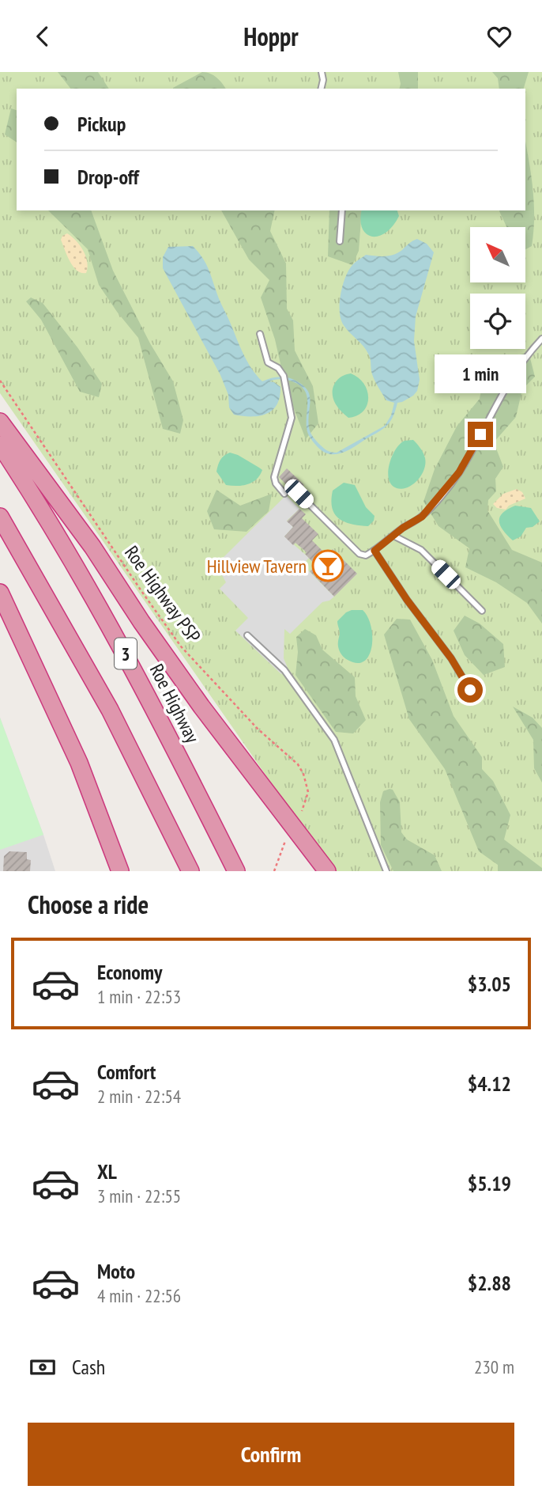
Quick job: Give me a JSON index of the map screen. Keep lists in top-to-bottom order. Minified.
{"streets":{"highway":["3","Roe Highway"],"path":["Roe Highway PSP"]},"places":{"bar":["Hillview Tavern"]},"north":"top left","page":{"header":"Hoppr","banner":["Pickup","Drop-off"],"bubble":"1 min","heading":"Choose a ride","list":[{"name":"Economy","note":"1 min · 22:53","value":"$3.05"},{"name":"Comfort","note":"2 min · 22:54","value":"$4.12"},{"name":"XL","note":"3 min · 22:55","value":"$5.19"},{"name":"Moto","note":"4 min · 22:56","value":"$2.88"}],"pay":["Cash","230 m"],"buttons":"Confirm"}}
